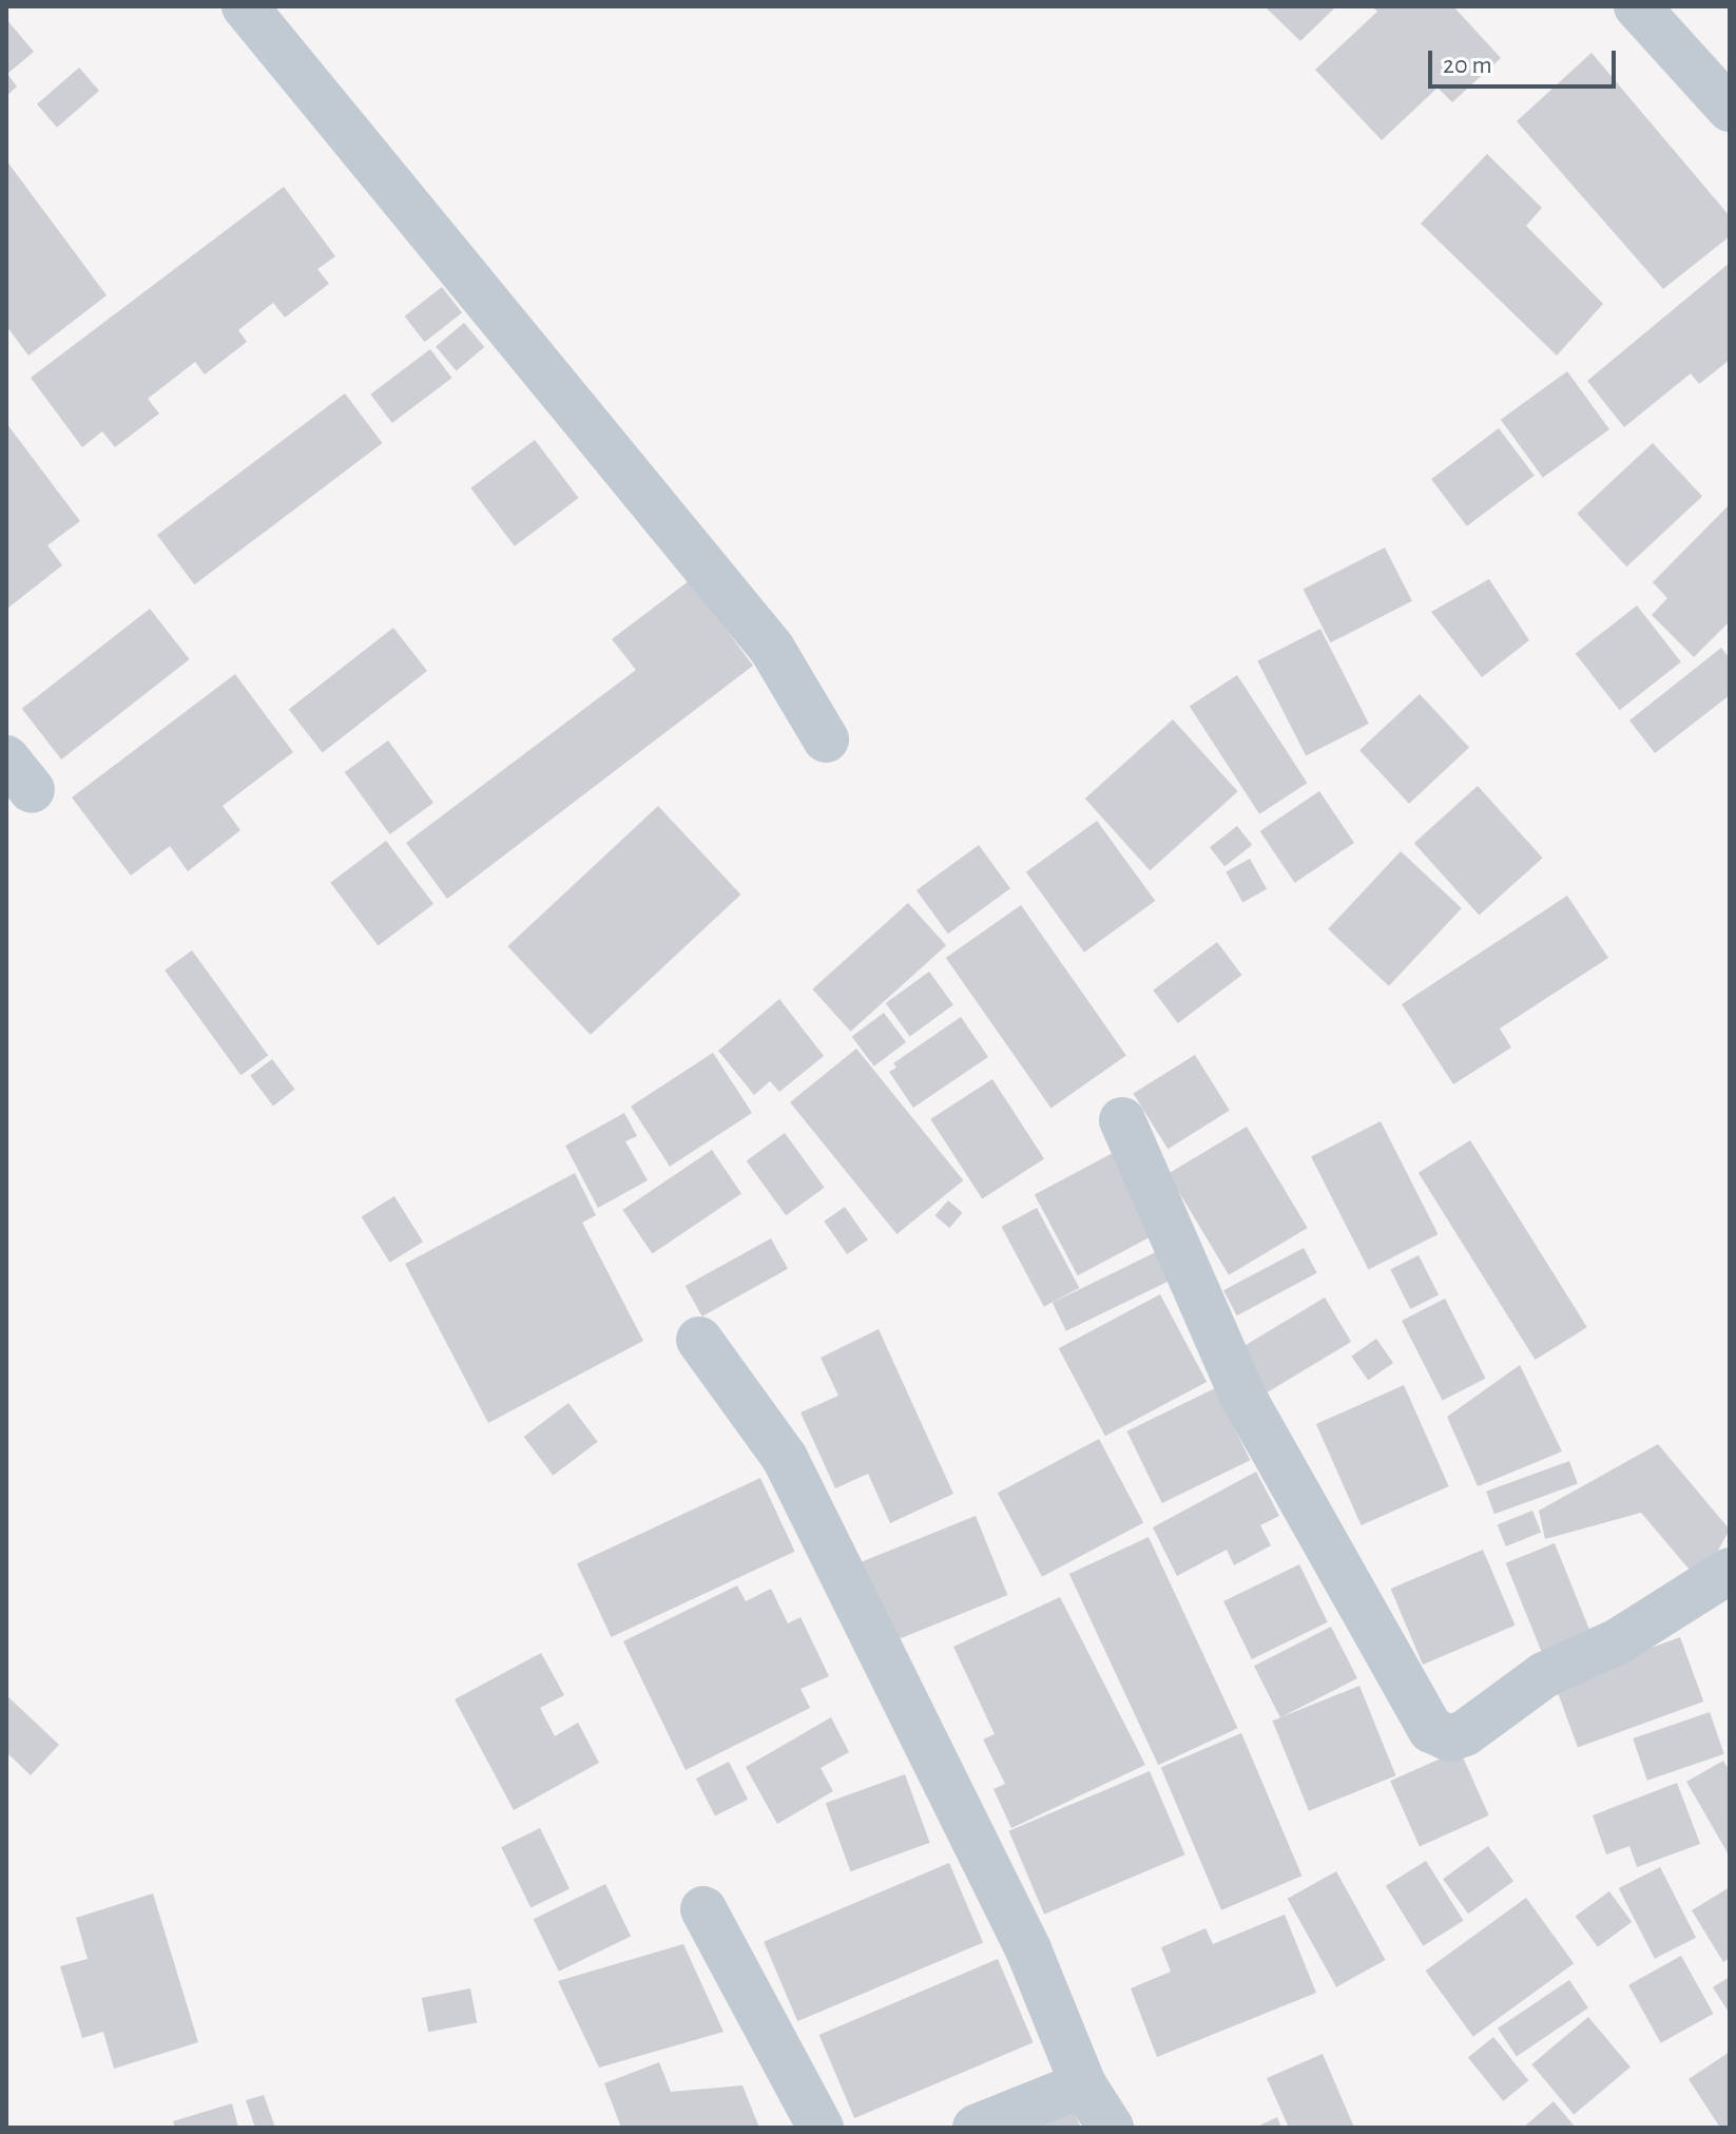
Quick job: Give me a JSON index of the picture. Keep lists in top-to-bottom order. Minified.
{"scale_bar":"20 m"}
